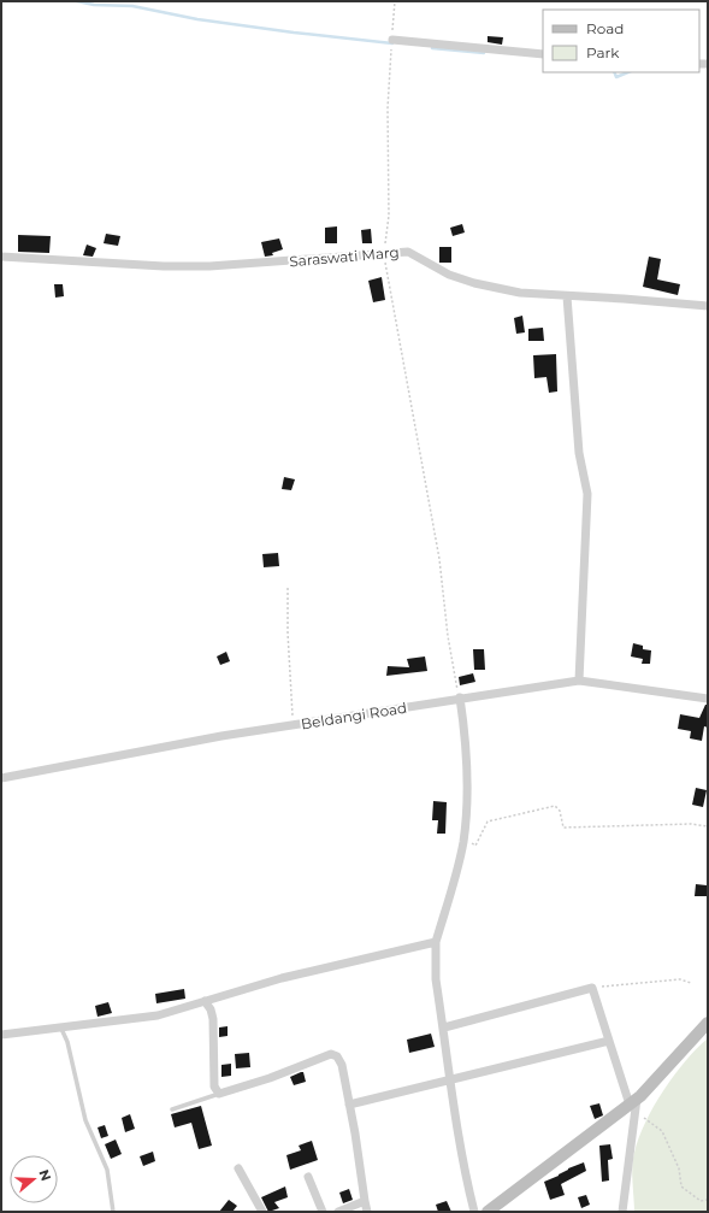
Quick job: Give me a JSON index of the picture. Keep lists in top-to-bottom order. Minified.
{"streets":{"street":["Saraswati Marg","Beldangi Road"]},"legend":["Road","Park"],"north":"right"}
